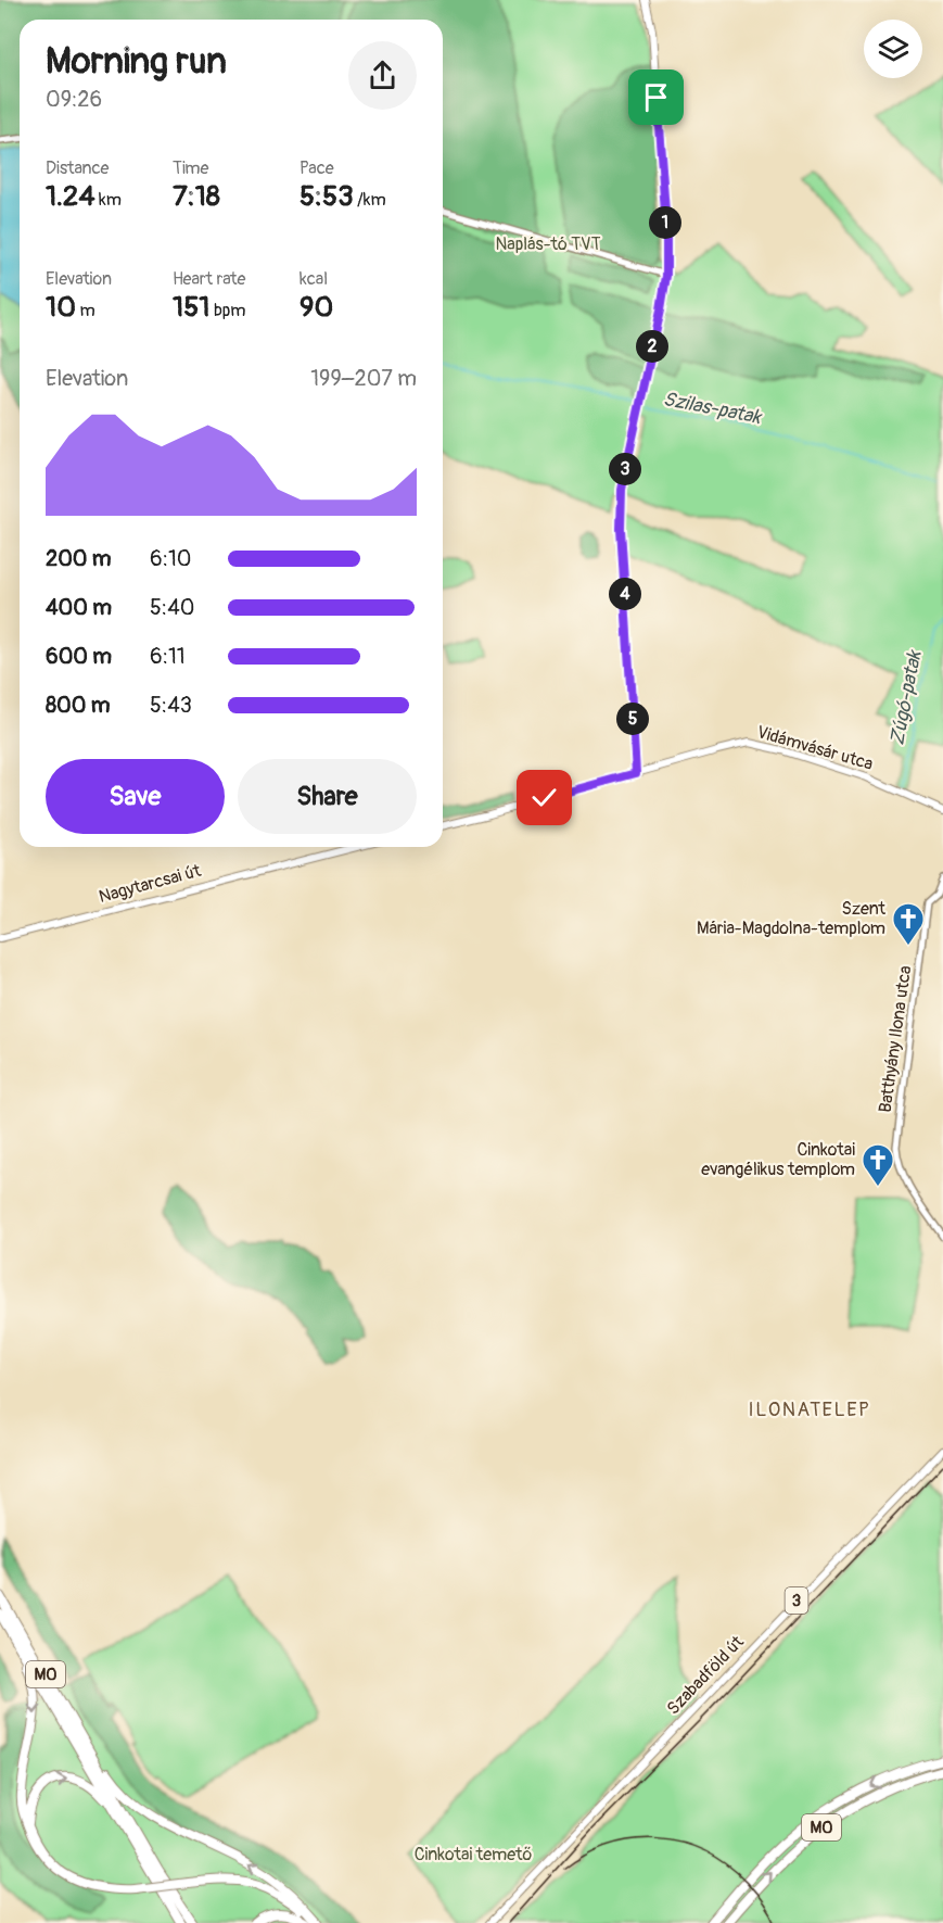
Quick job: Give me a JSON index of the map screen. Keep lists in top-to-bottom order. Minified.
{"streets":{"highway":["M0"],"main road":["Vidámvásár utca","Nagytarcsai út","3","Szabadföld út"],"street":["Batthyány Ilona utca"]},"districts":["ILONATELEP"],"water":["Szilas-patak","Zúgó-patak"],"parks":["Naplás-tó TVT","Cinkotai temető"],"places":{"church":["Szent Mária-Magdolna-templom","Cinkotai evangélikus templom"]},"page":{"heading":["Morning run","09:26"],"stats":[["Distance","1.24 km"],["Time","7:18"],["Pace","5:53 /km"],["Elevation","10 m"],["Heart rate","151 bpm"],["kcal","90"]],"pins":["1","2","3","4","5"],"chart":["Elevation","199–207 m"],"list":[{"name":"200 m","note":"6:10"},{"name":"400 m","note":"5:40"},{"name":"600 m","note":"6:11"},{"name":"800 m","note":"5:43"}],"buttons":["Save","Share"]}}
